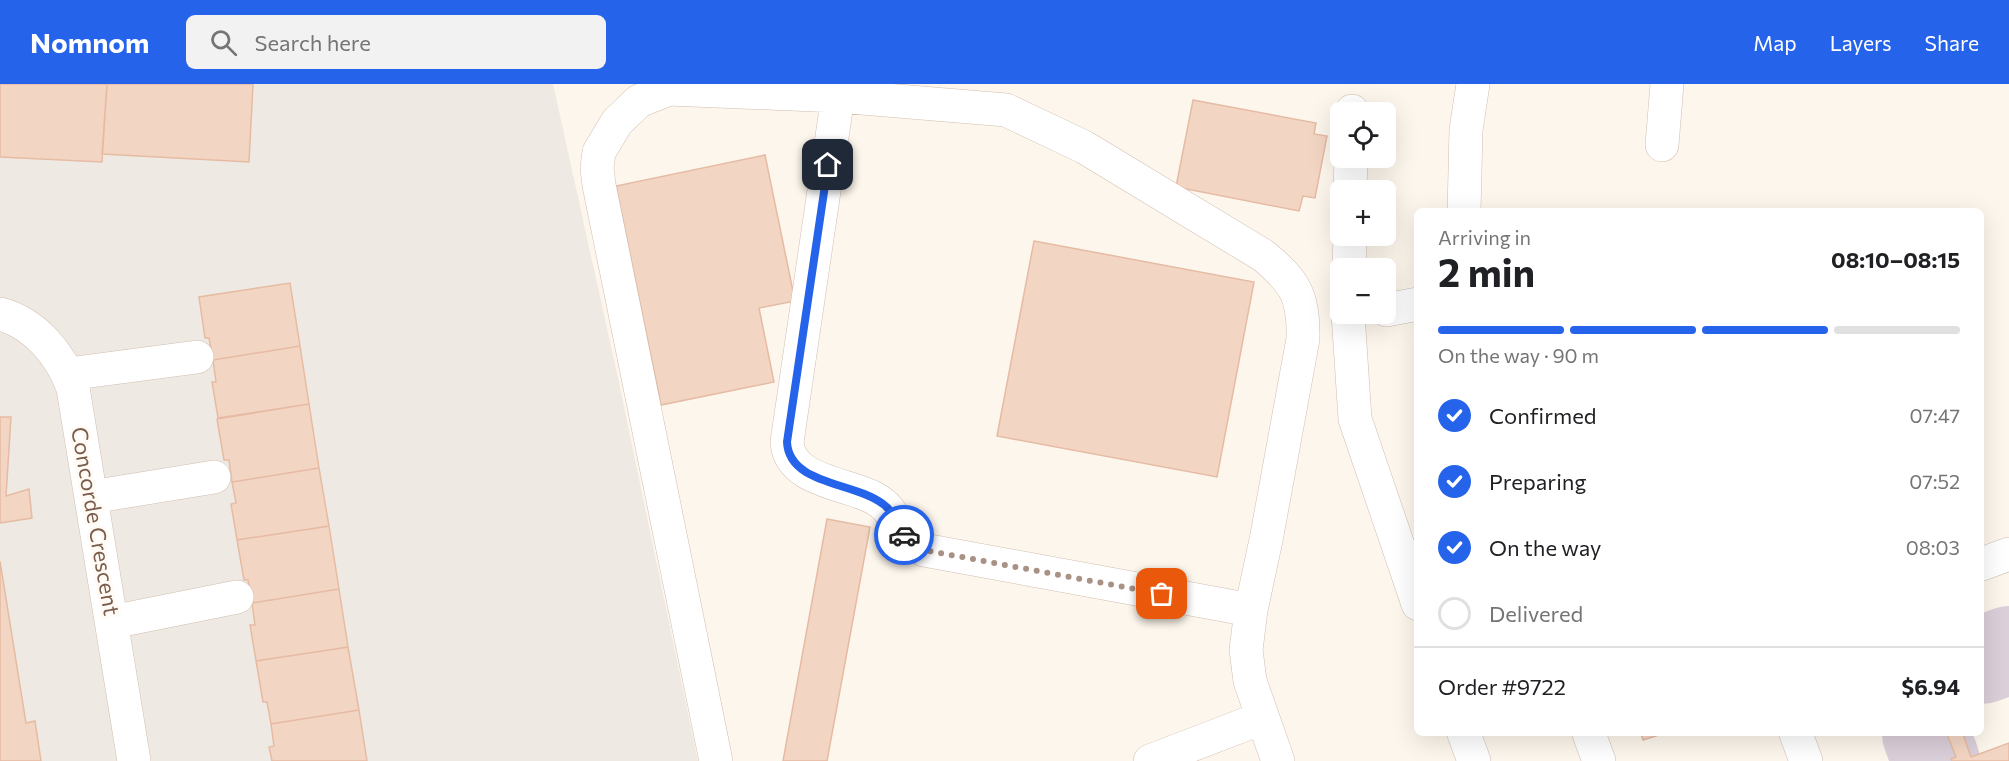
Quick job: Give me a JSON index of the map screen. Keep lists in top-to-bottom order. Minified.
{"streets":{"street":["Concorde Crescent"]},"page":{"header":"Nomnom","search":"Search here","nav":["Map","Layers","Share"],"map_buttons":["+","−"],"heading":["2 min","Arriving in","08:10–08:15"],"panel":["Order #9722","$6.94"],"bar":"On the way · 90 m","list":[["Confirmed","07:47"],["Preparing","07:52"],["On the way","08:03"],"Delivered"]}}
